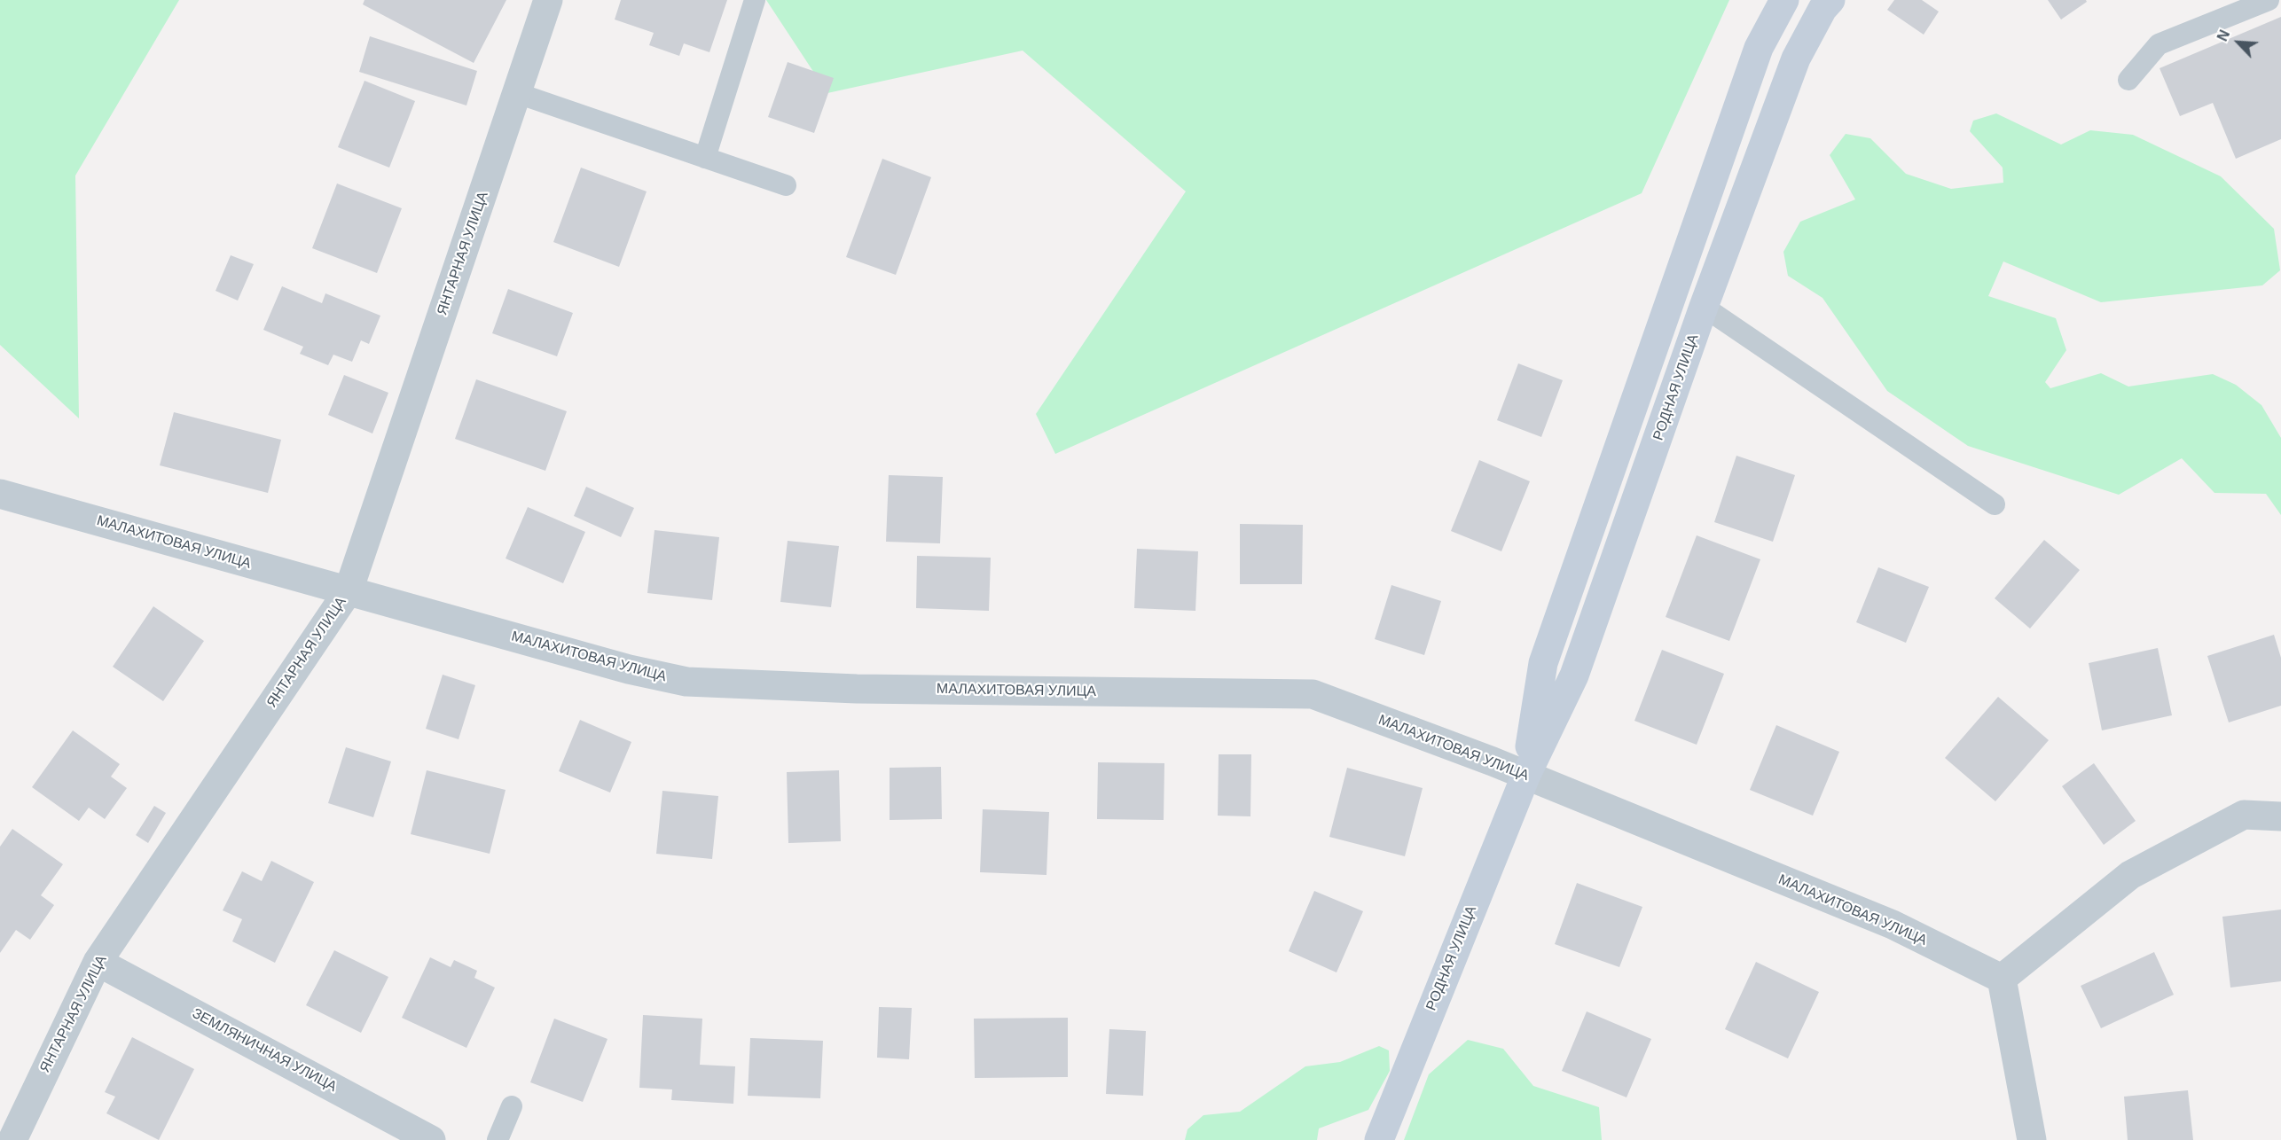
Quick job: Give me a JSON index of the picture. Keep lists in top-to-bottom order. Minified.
{"streets":{"street":["ЯНТАРНАЯ УЛИЦА","РОДНАЯ УЛИЦА","МАЛАХИТОВАЯ УЛИЦА","ЗЕМЛЯНИЧНАЯ УЛИЦА"]},"crossings":[["ЯНТАРНАЯ УЛИЦА","МАЛАХИТОВАЯ УЛИЦА"],["ЯНТАРНАЯ УЛИЦА","ЗЕМЛЯНИЧНАЯ УЛИЦА"],["РОДНАЯ УЛИЦА","МАЛАХИТОВАЯ УЛИЦА"]],"north":"top left"}
